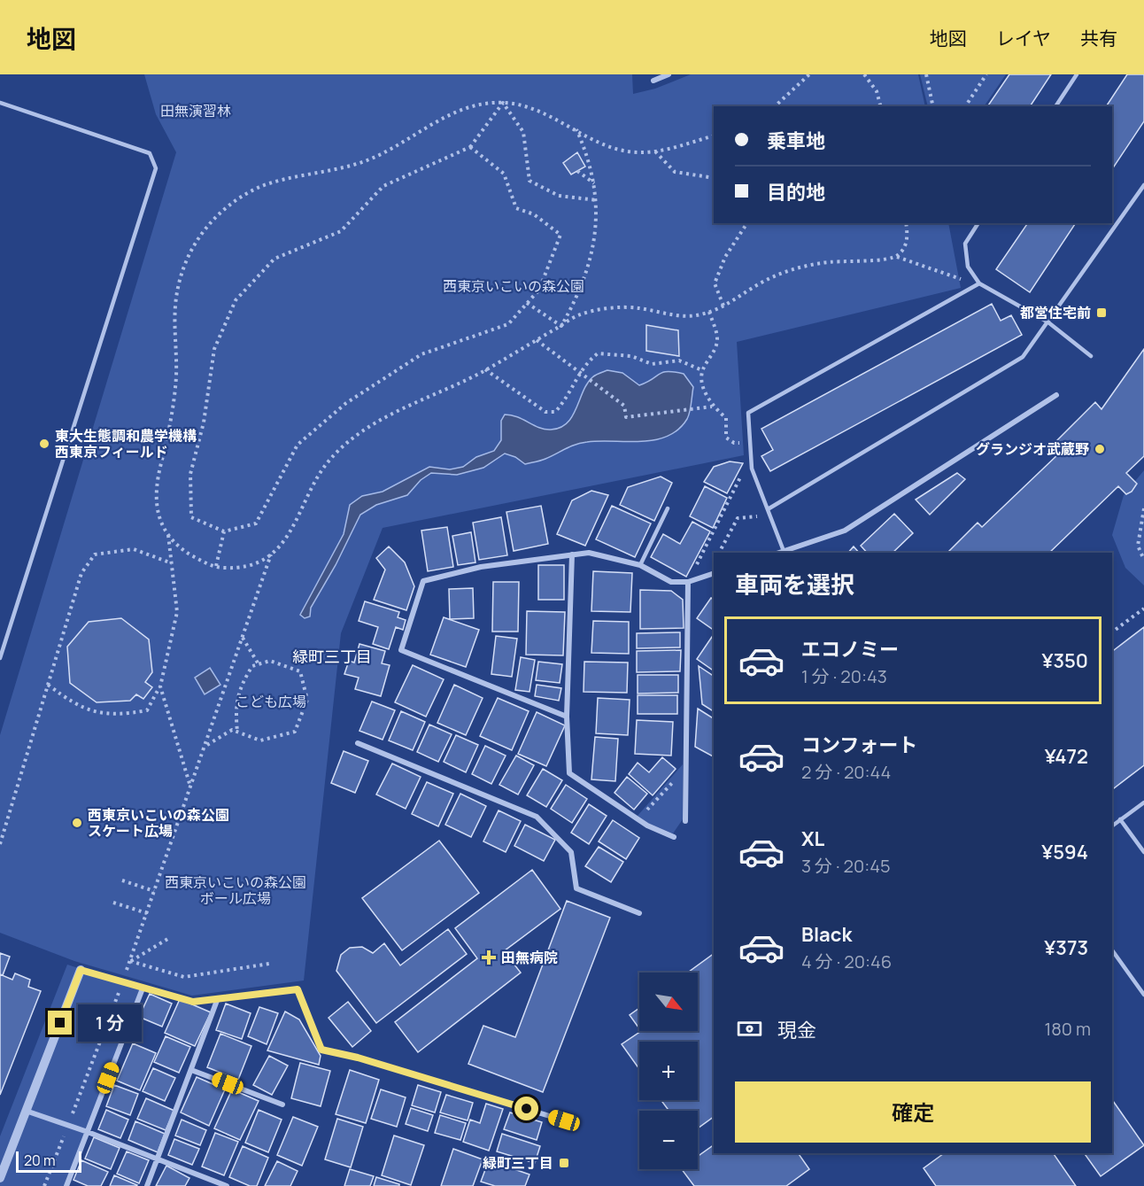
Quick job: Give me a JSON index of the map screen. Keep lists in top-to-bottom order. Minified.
{"districts":["緑町三丁目"],"parks":["田無演習林","西東京いこいの森公園","こども広場","西東京いこいの森公園 ボール広場"],"places":{"transit":["都営住宅前","緑町三丁目"],"other":["東大生態調和農学機構 西東京フィールド","グランジオ武蔵野","西東京いこいの森公園 スケート広場"],"health":["田無病院"]},"scale_bar":"20 m","north":"bottom right","page":{"header":"地図","nav":["地図","レイヤ","共有"],"banner":["乗車地","目的地"],"heading":"車両を選択","list":[{"name":"エコノミー","note":"1 分 · 20:43","value":"¥350"},{"name":"コンフォート","note":"2 分 · 20:44","value":"¥472"},{"name":"XL","note":"3 分 · 20:45","value":"¥594"},{"name":"Black","note":"4 分 · 20:46","value":"¥373"}],"map_buttons":["+","−"],"pay":["現金","180 m"],"bubble":"1 分","buttons":"確定","scale":"20 m"}}
